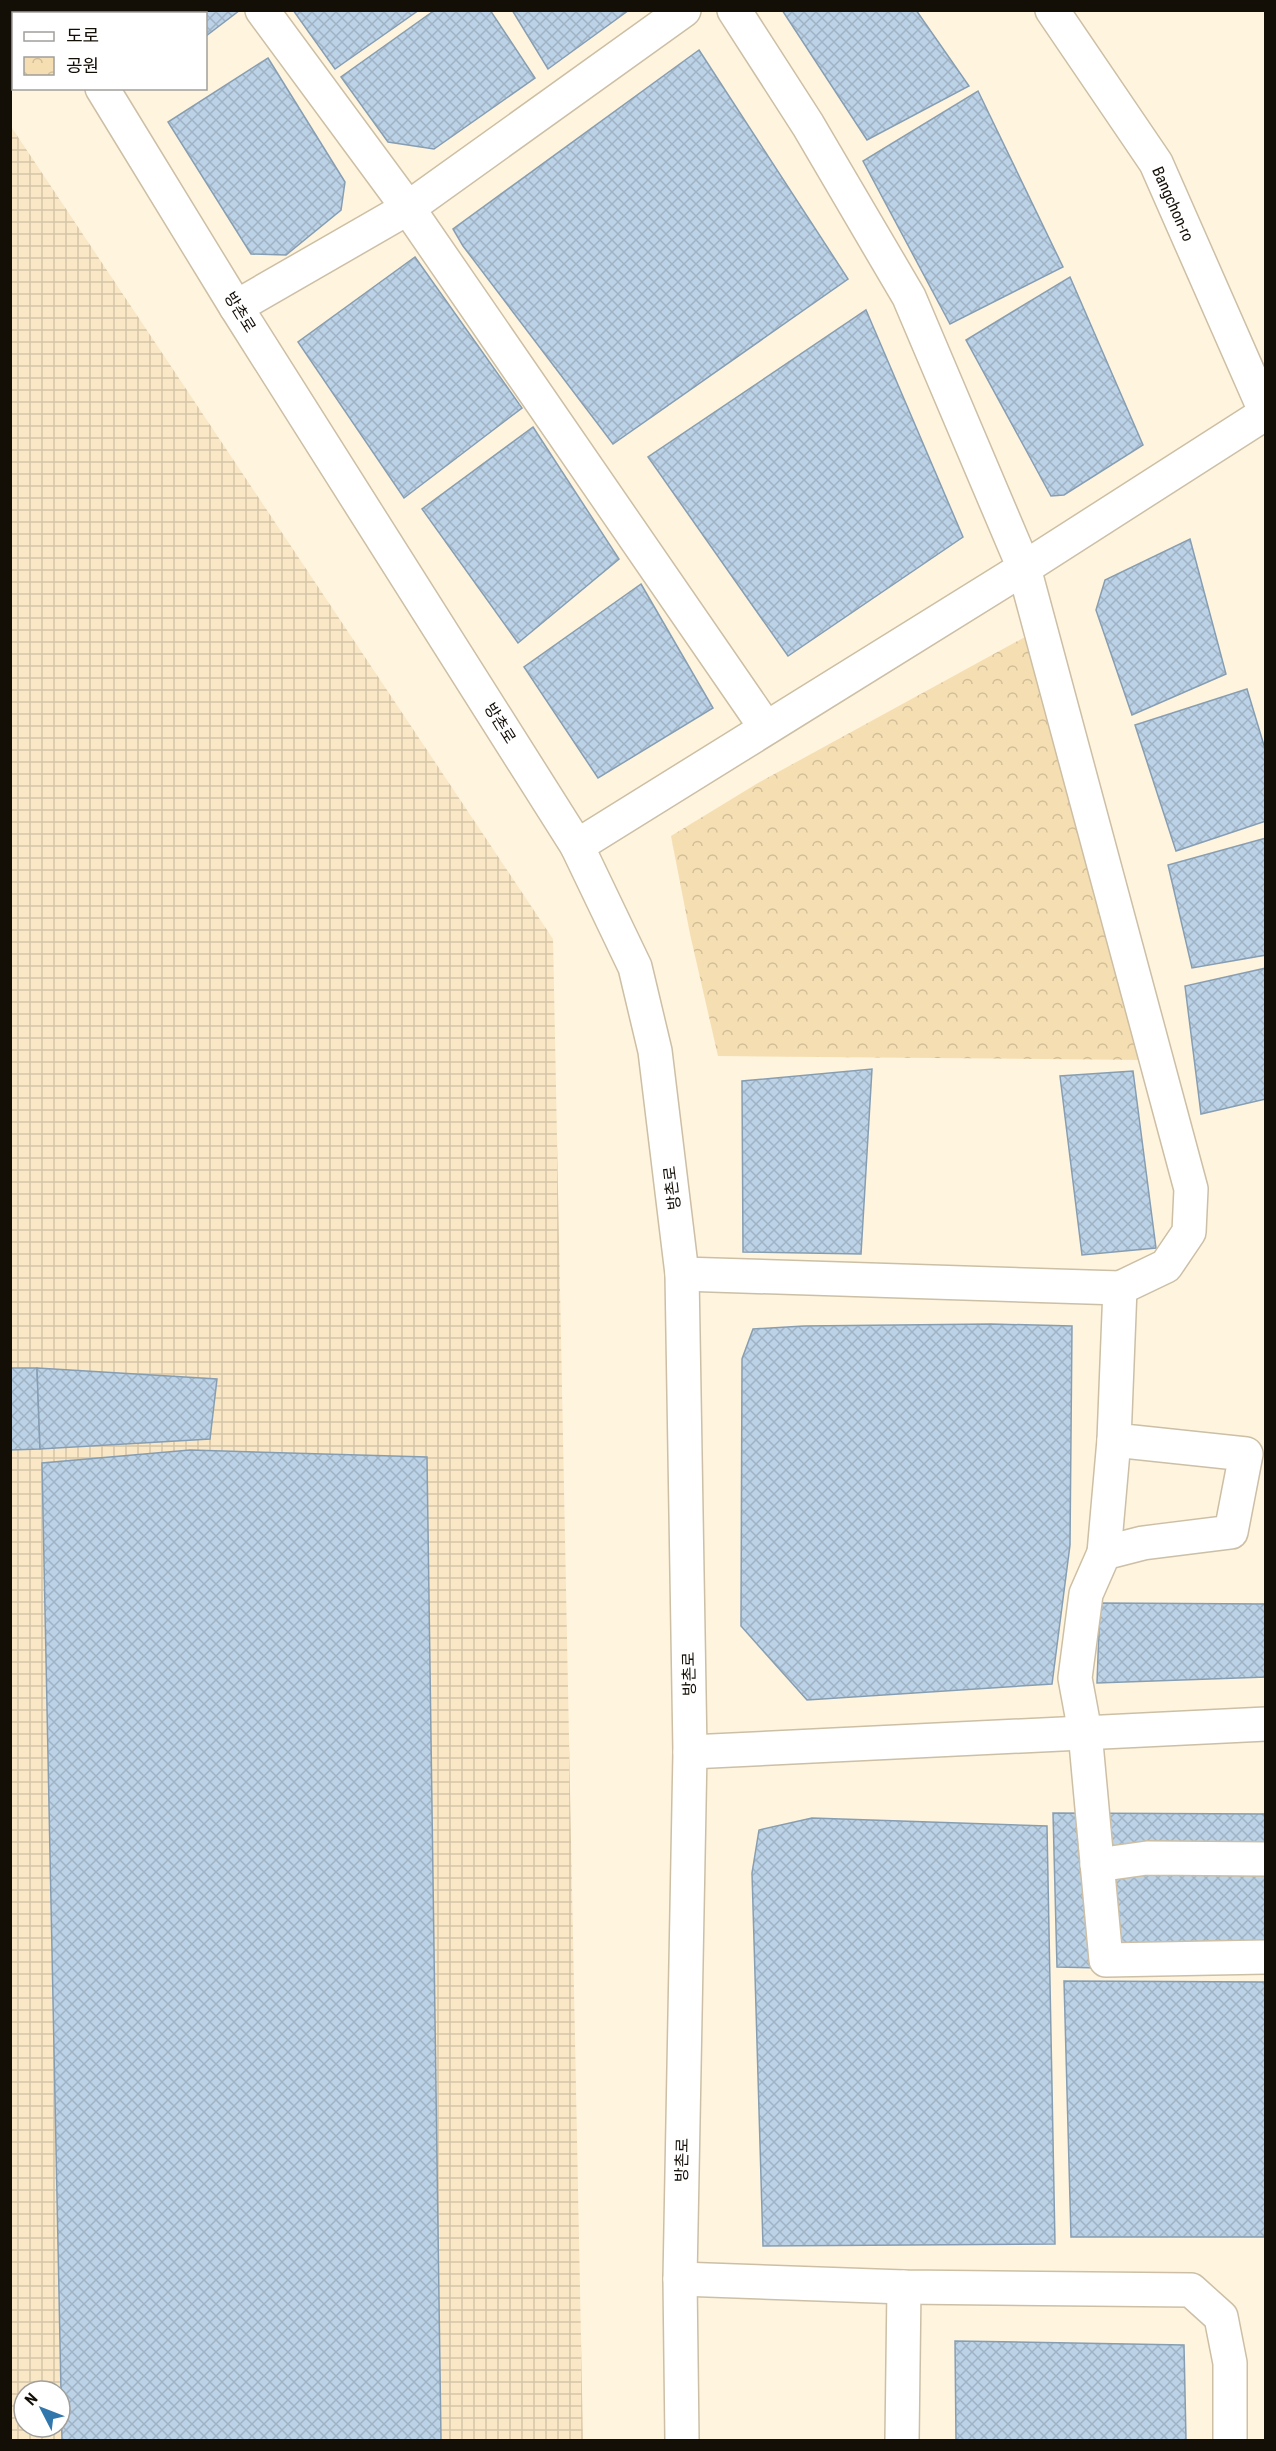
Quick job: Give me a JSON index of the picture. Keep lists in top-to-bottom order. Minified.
{"streets":{"street":["Bangchon-ro","방촌로"]},"legend":["도로","공원"],"north":"top left"}
